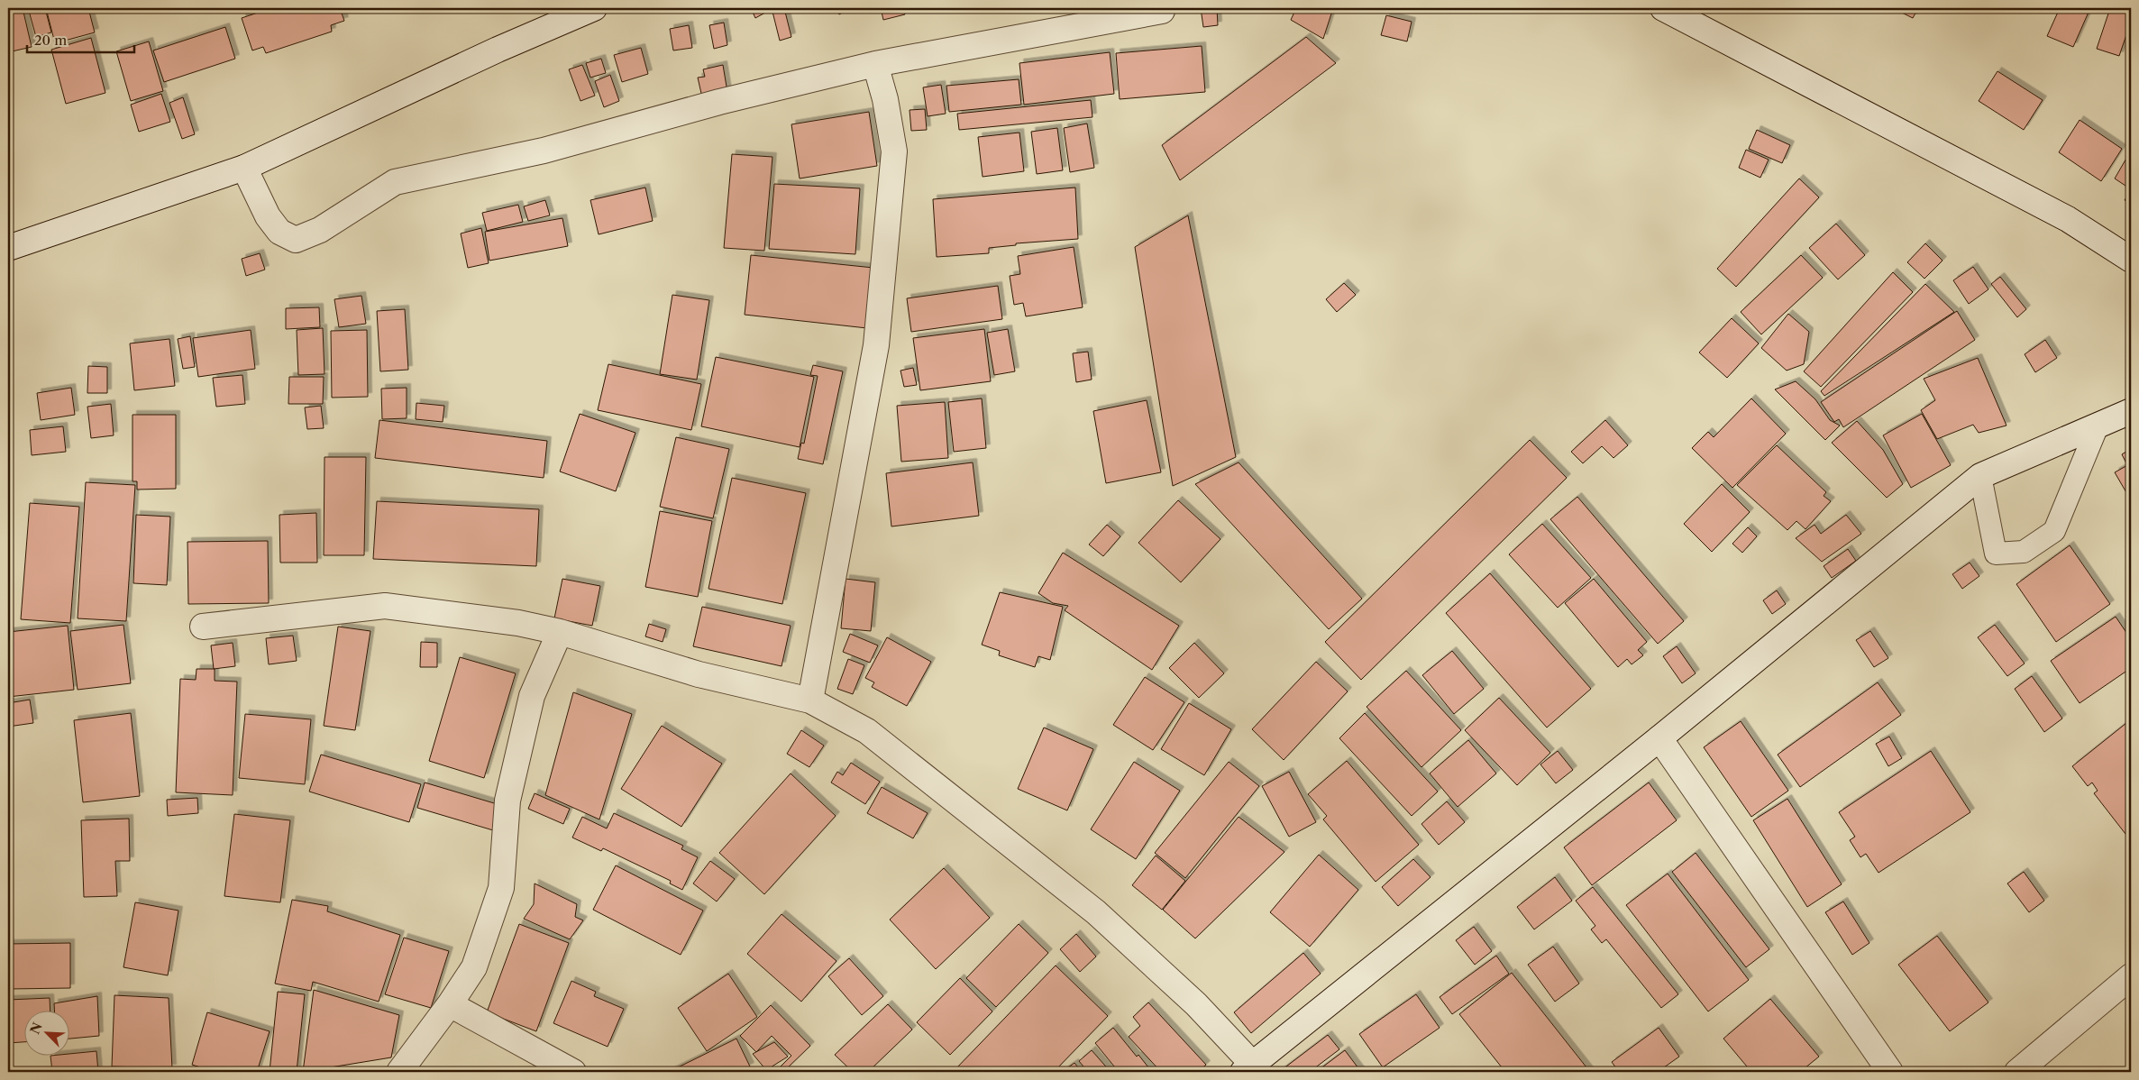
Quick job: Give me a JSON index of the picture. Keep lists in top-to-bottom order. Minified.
{"scale_bar":"20 m","north":"top left"}
